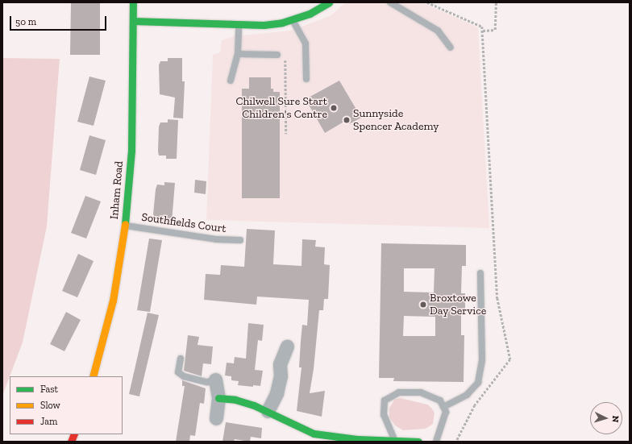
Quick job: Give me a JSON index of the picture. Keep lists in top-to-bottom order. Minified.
{"streets":{"street":["Inham Road"],"lane":["Southfields Court"]},"crossings":[["Inham Road","Southfields Court"]],"places":["Chilwell Sure Start Children's Centre","Sunnyside Spencer Academy","Broxtowe Day Service"],"legend":["Fast","Slow","Jam"],"scale_bar":"50 m","north":"right"}
